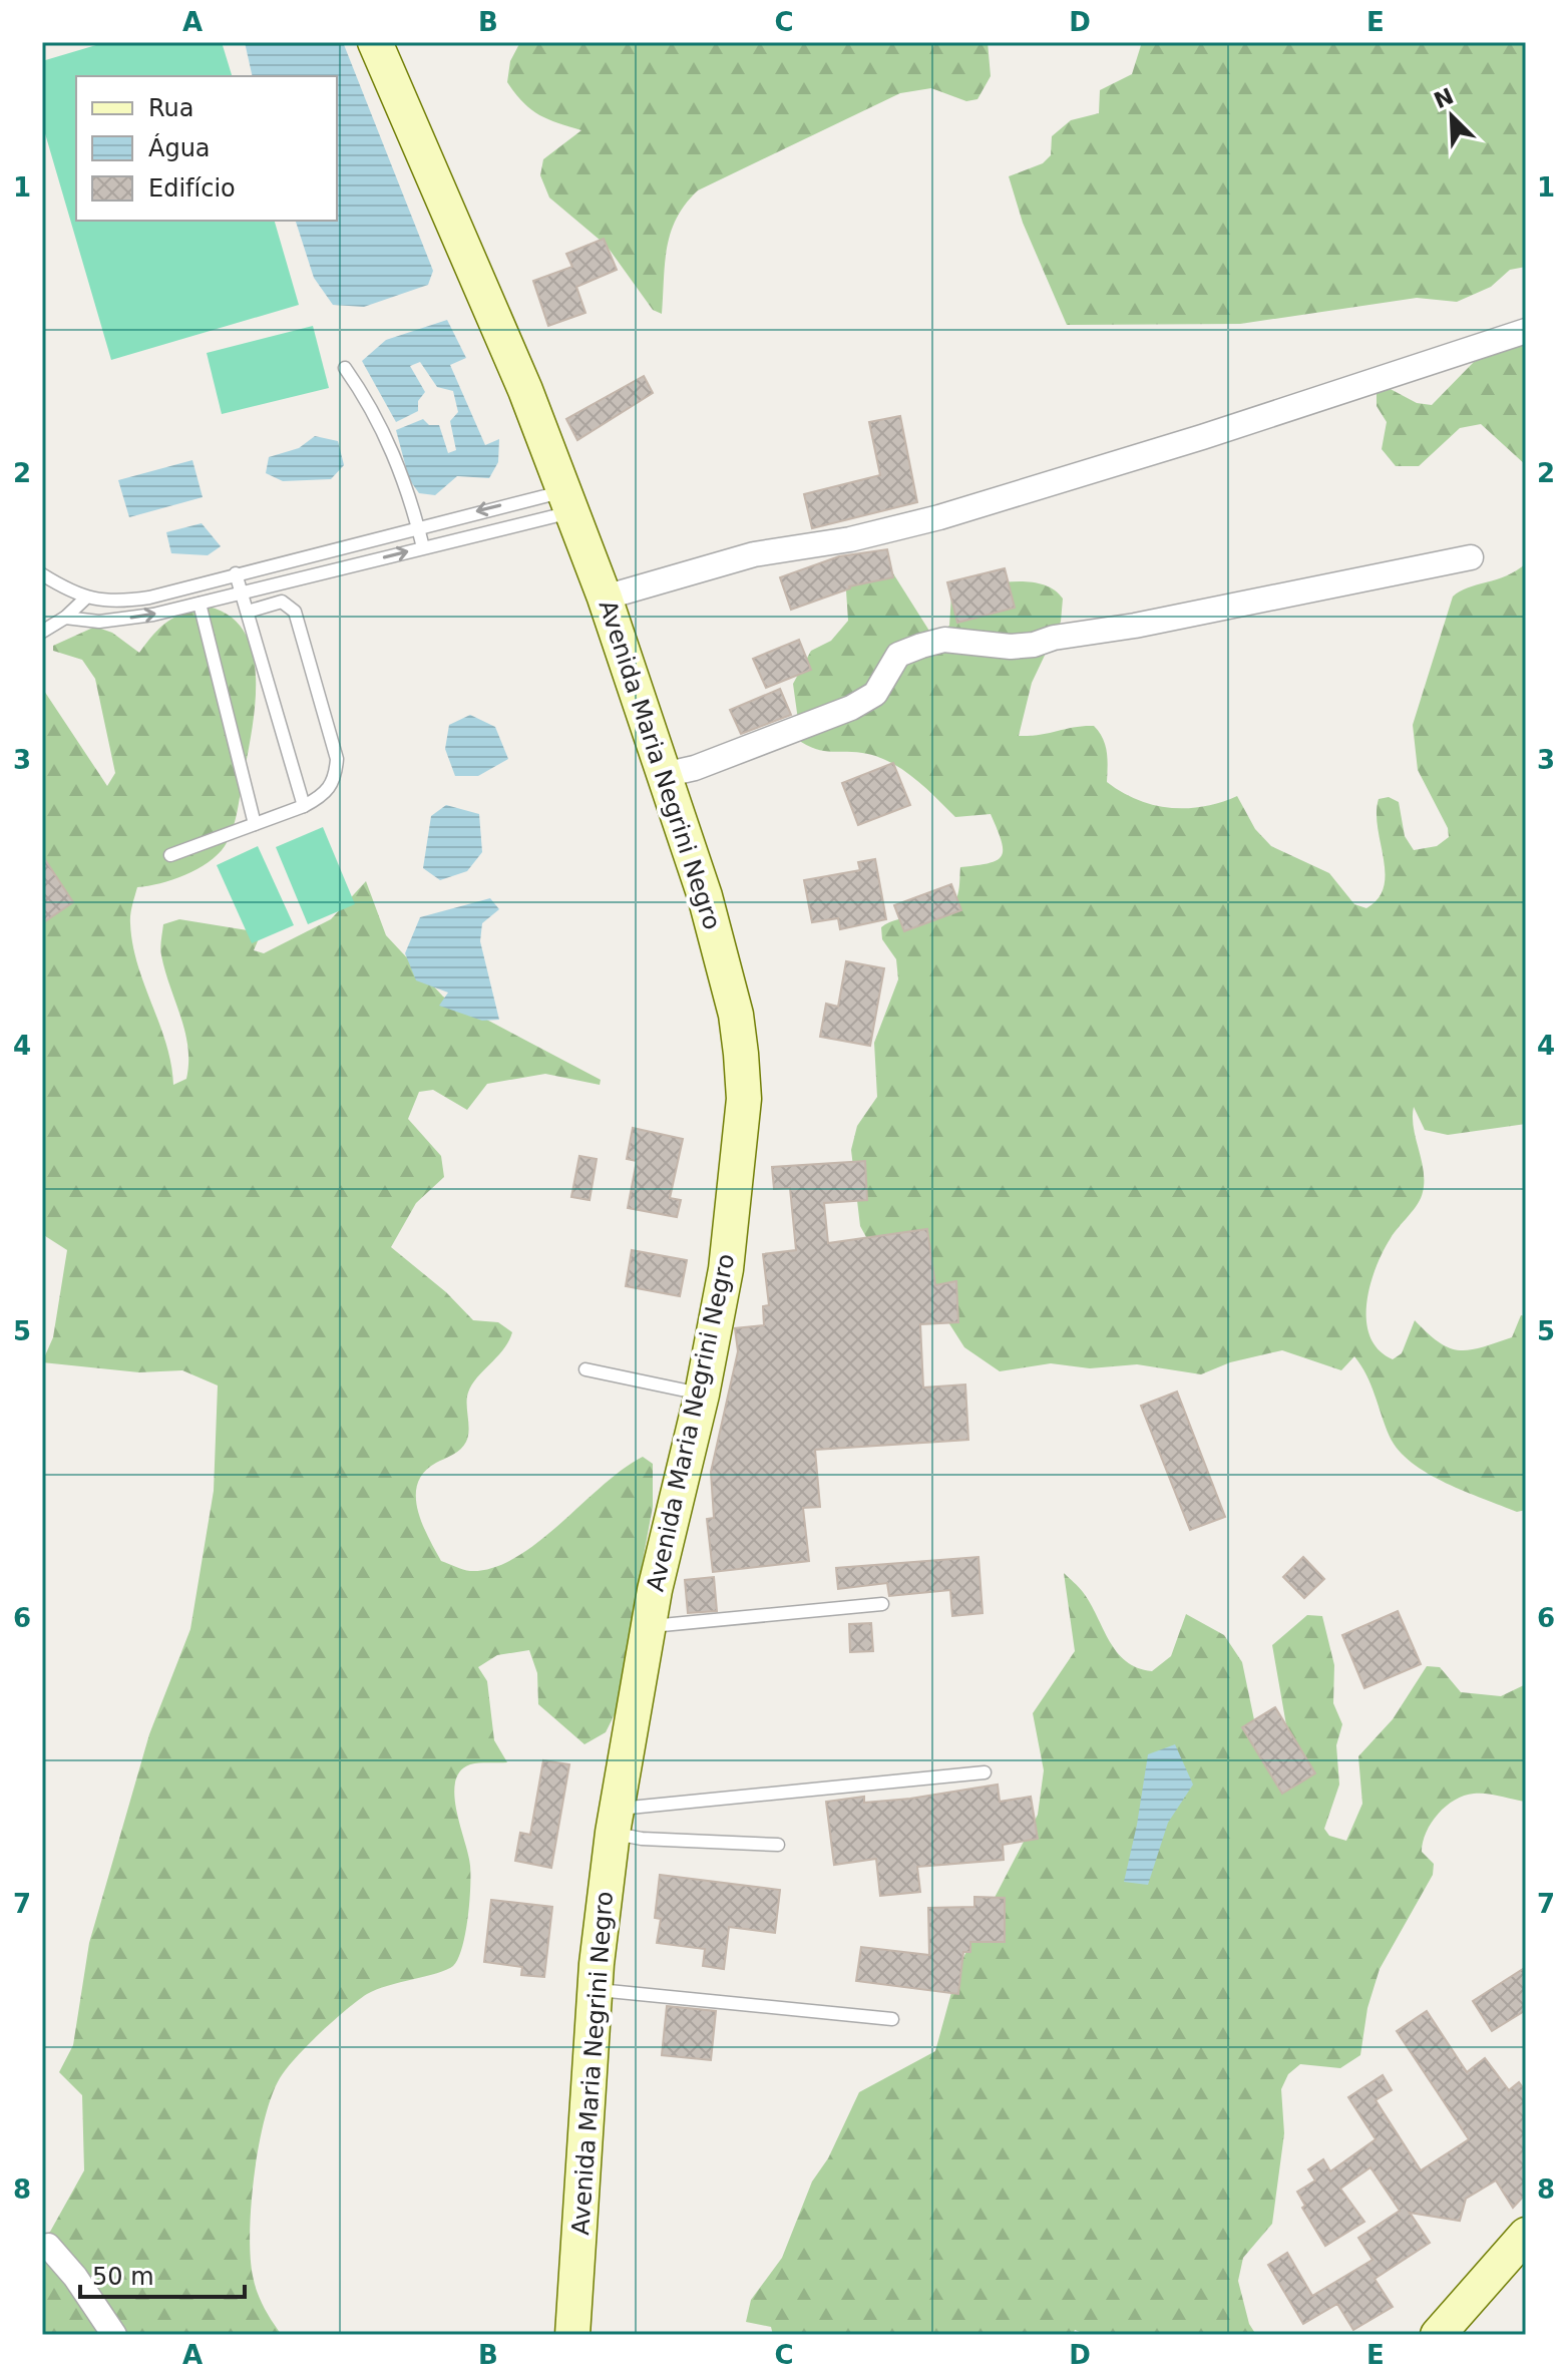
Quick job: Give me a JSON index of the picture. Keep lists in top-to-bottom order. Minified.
{"streets":{"street":["Avenida Maria Negrini Negro"]},"legend":["Rua","Água","Edifício"],"scale_bar":"50 m","north":"top left","grid":{"columns":["A","B","C","D","E"],"rows":["1","2","3","4","5","6","7","8"]}}
